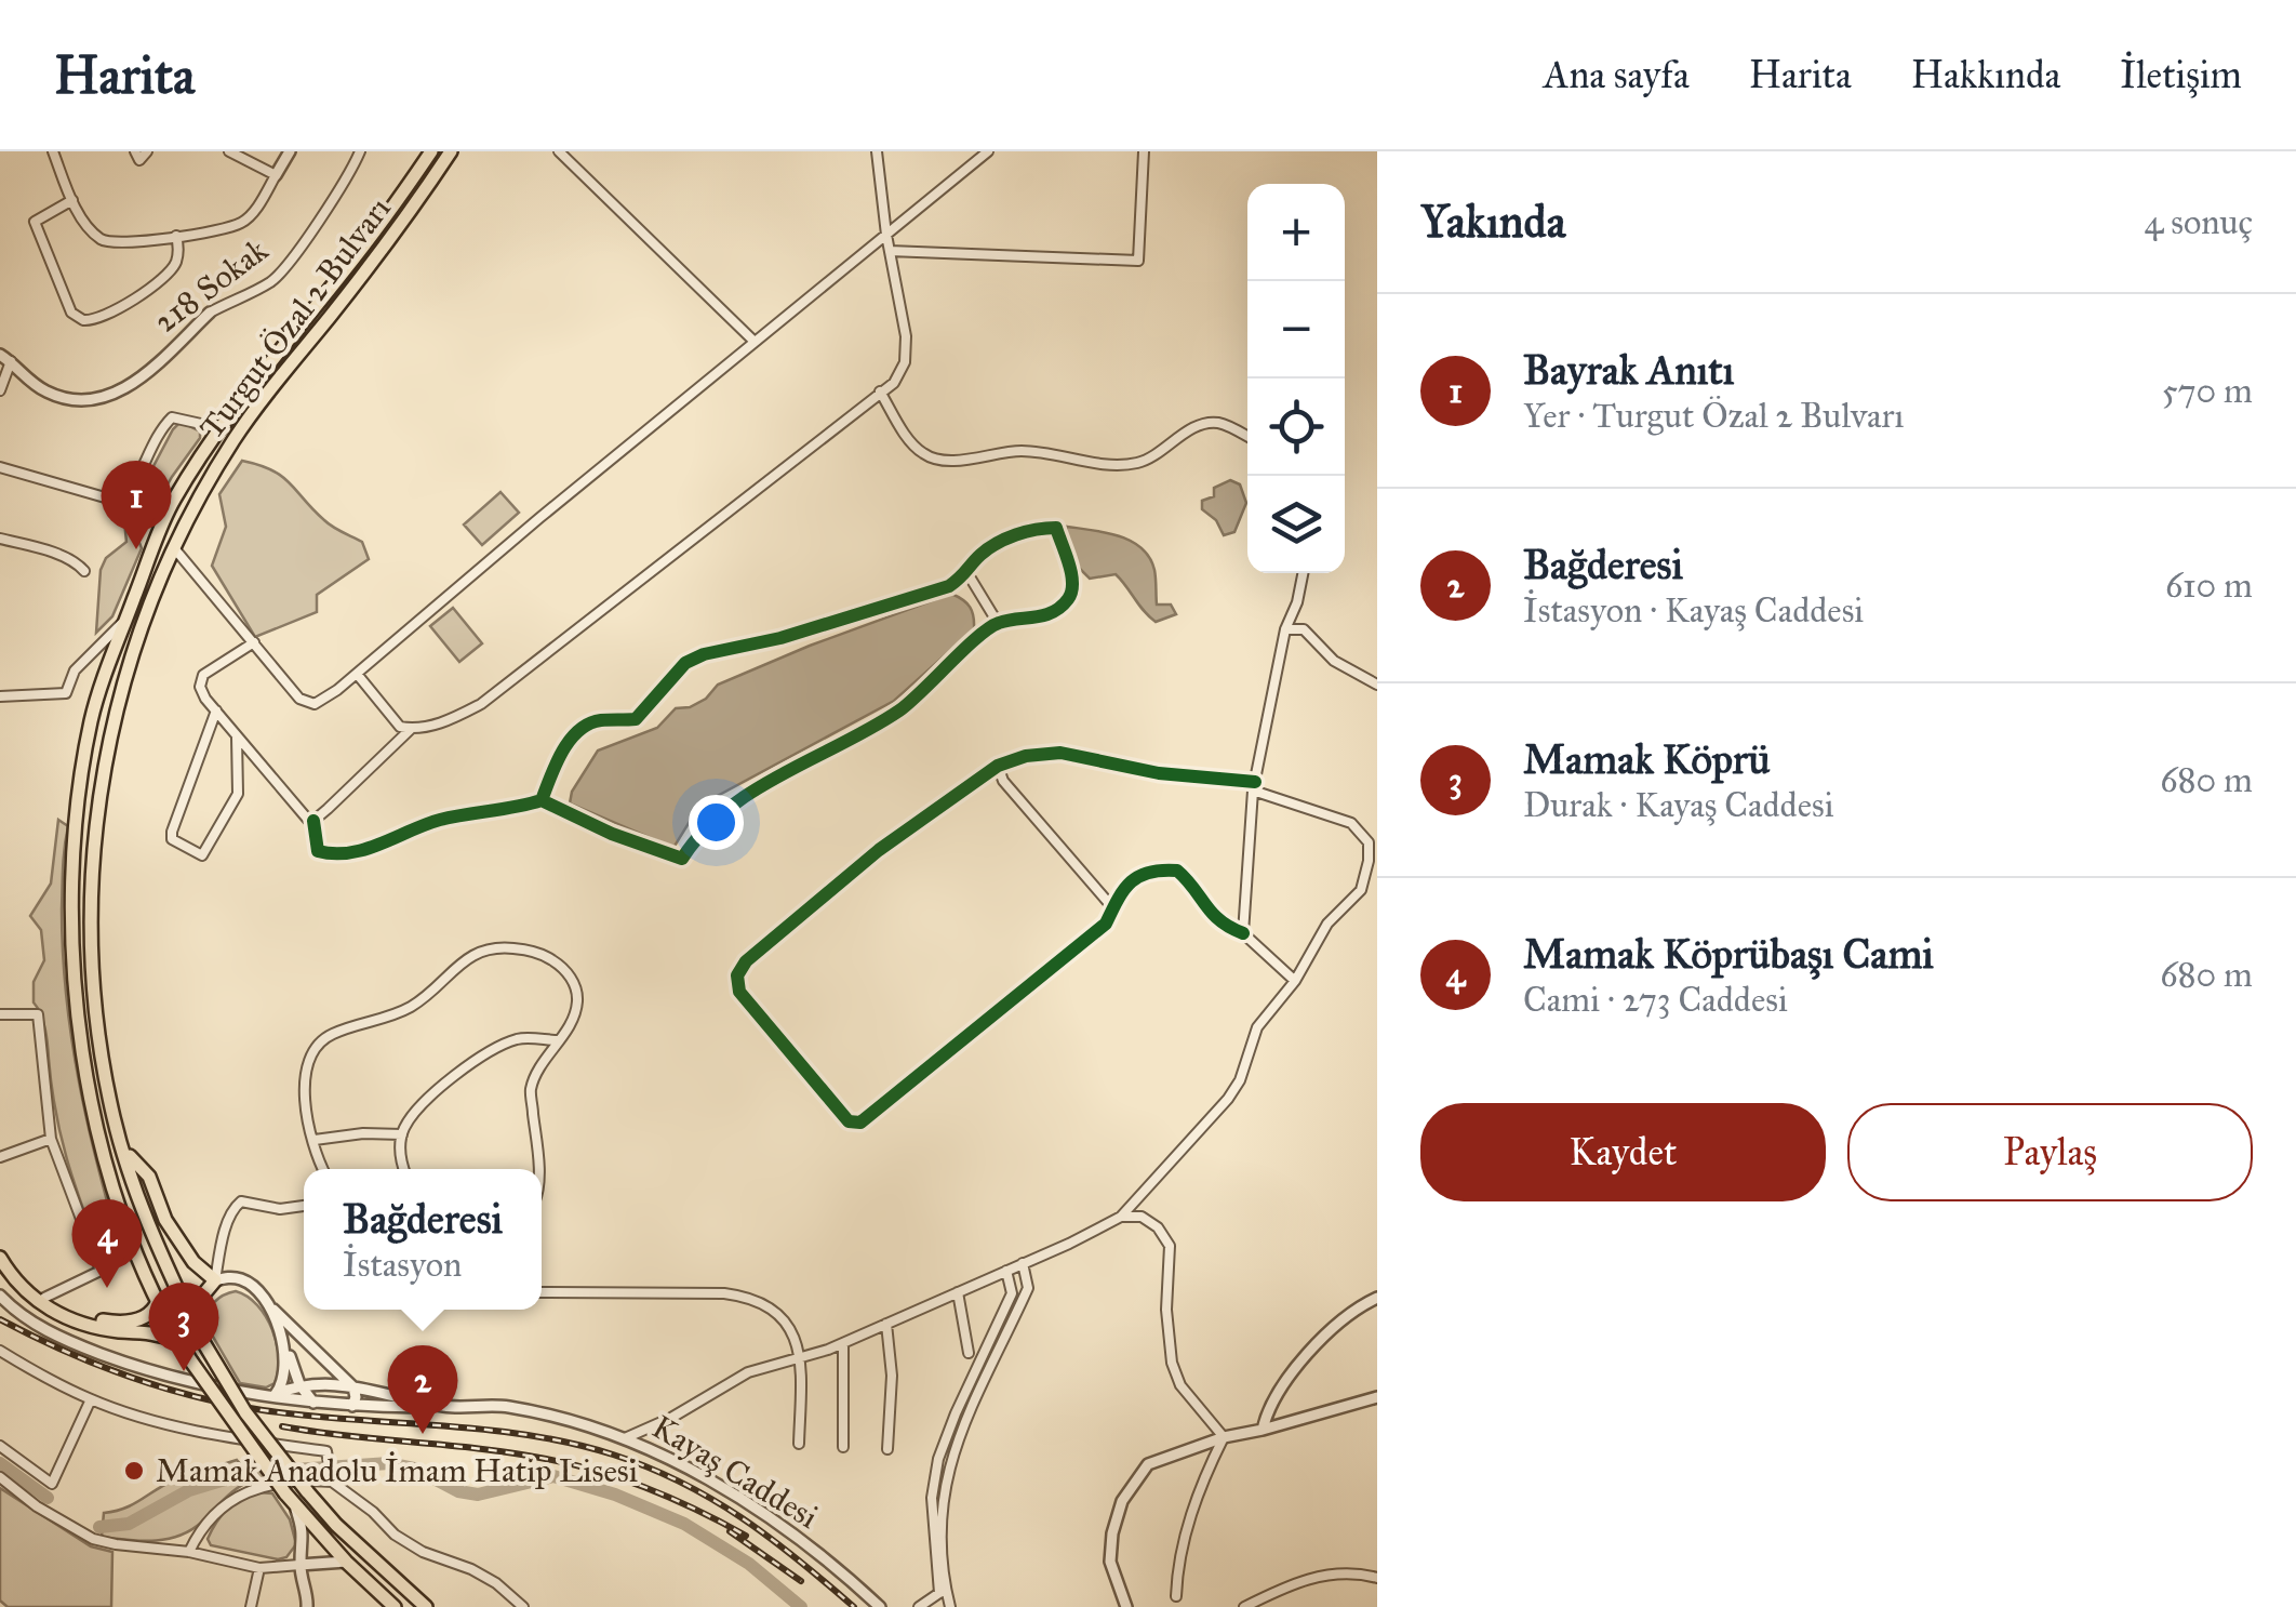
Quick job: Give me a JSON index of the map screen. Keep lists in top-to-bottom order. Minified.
{"streets":{"main road":["Turgut Özal 2 Bulvarı"],"street":["218 Sokak","Kayaş Caddesi"]},"places":["Mamak Anadolu İmam Hatip Lisesi"],"page":{"header":"Harita","nav":["Ana sayfa","Harita","Hakkında","İletişim"],"heading":["Yakında","4 sonuç"],"map_buttons":["+","−"],"list":[{"mark":"1","name":"Bayrak Anıtı","note":"Yer · Turgut Özal 2 Bulvarı","value":"570 m"},{"mark":"2","name":"Bağderesi","note":"İstasyon · Kayaş Caddesi","value":"610 m"},{"mark":"3","name":"Mamak Köprü","note":"Durak · Kayaş Caddesi","value":"680 m"},{"mark":"4","name":"Mamak Köprübaşı Cami","note":"Cami · 273 Caddesi","value":"680 m"}],"pins":["1","4","3","2"],"buttons":["Kaydet","Paylaş"],"popup":["Bağderesi","İstasyon"]}}
